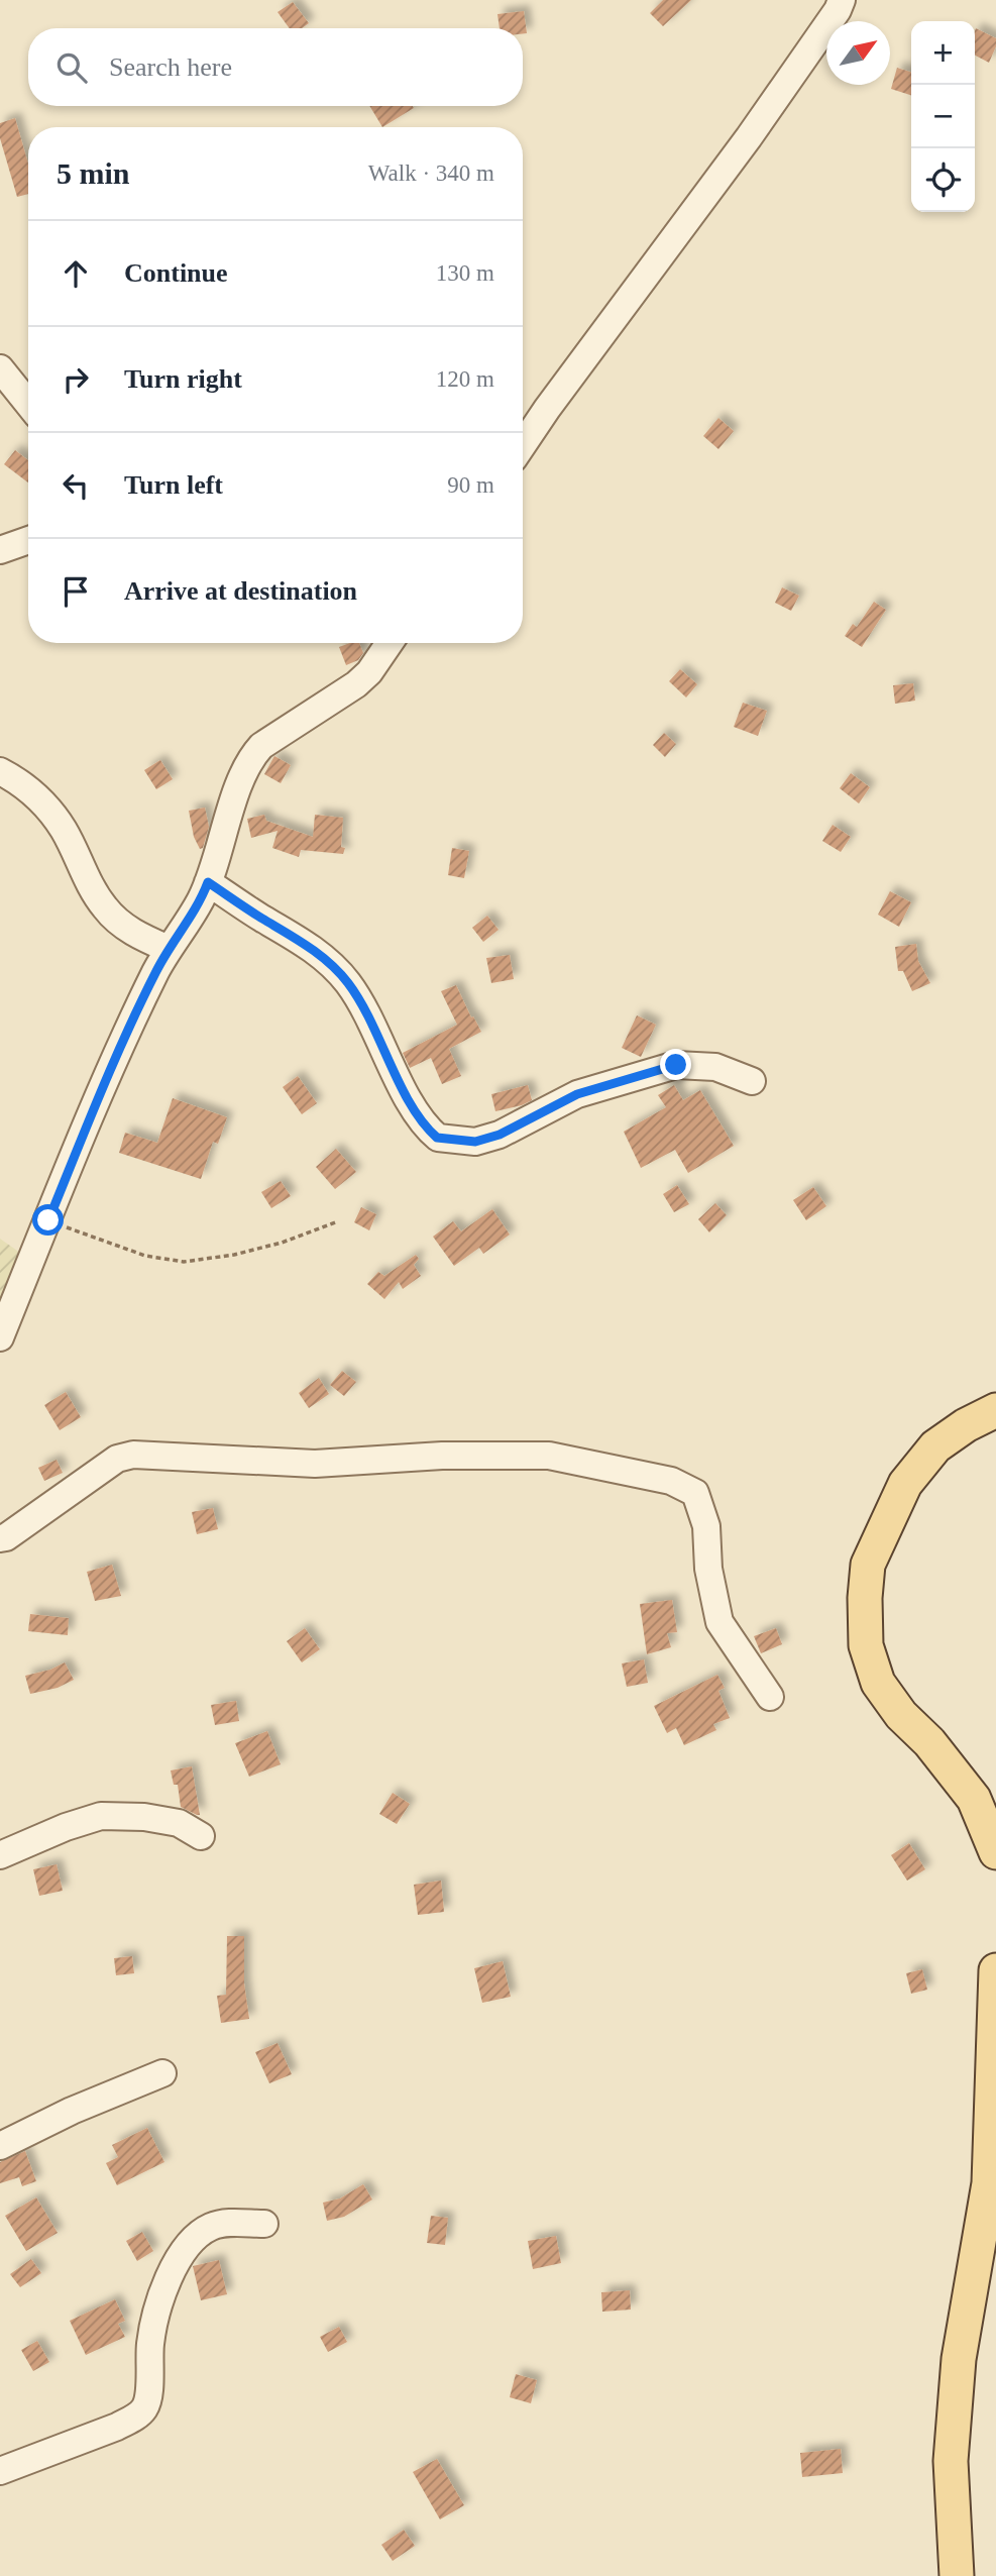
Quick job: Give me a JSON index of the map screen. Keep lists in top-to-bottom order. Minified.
{"north":"top right","page":{"map_buttons":["+","−"],"search":"Search here","heading":["5 min","Walk · 340 m"],"list":[["Continue","130 m"],["Turn right","120 m"],["Turn left","90 m"],"Arrive at destination"]}}
